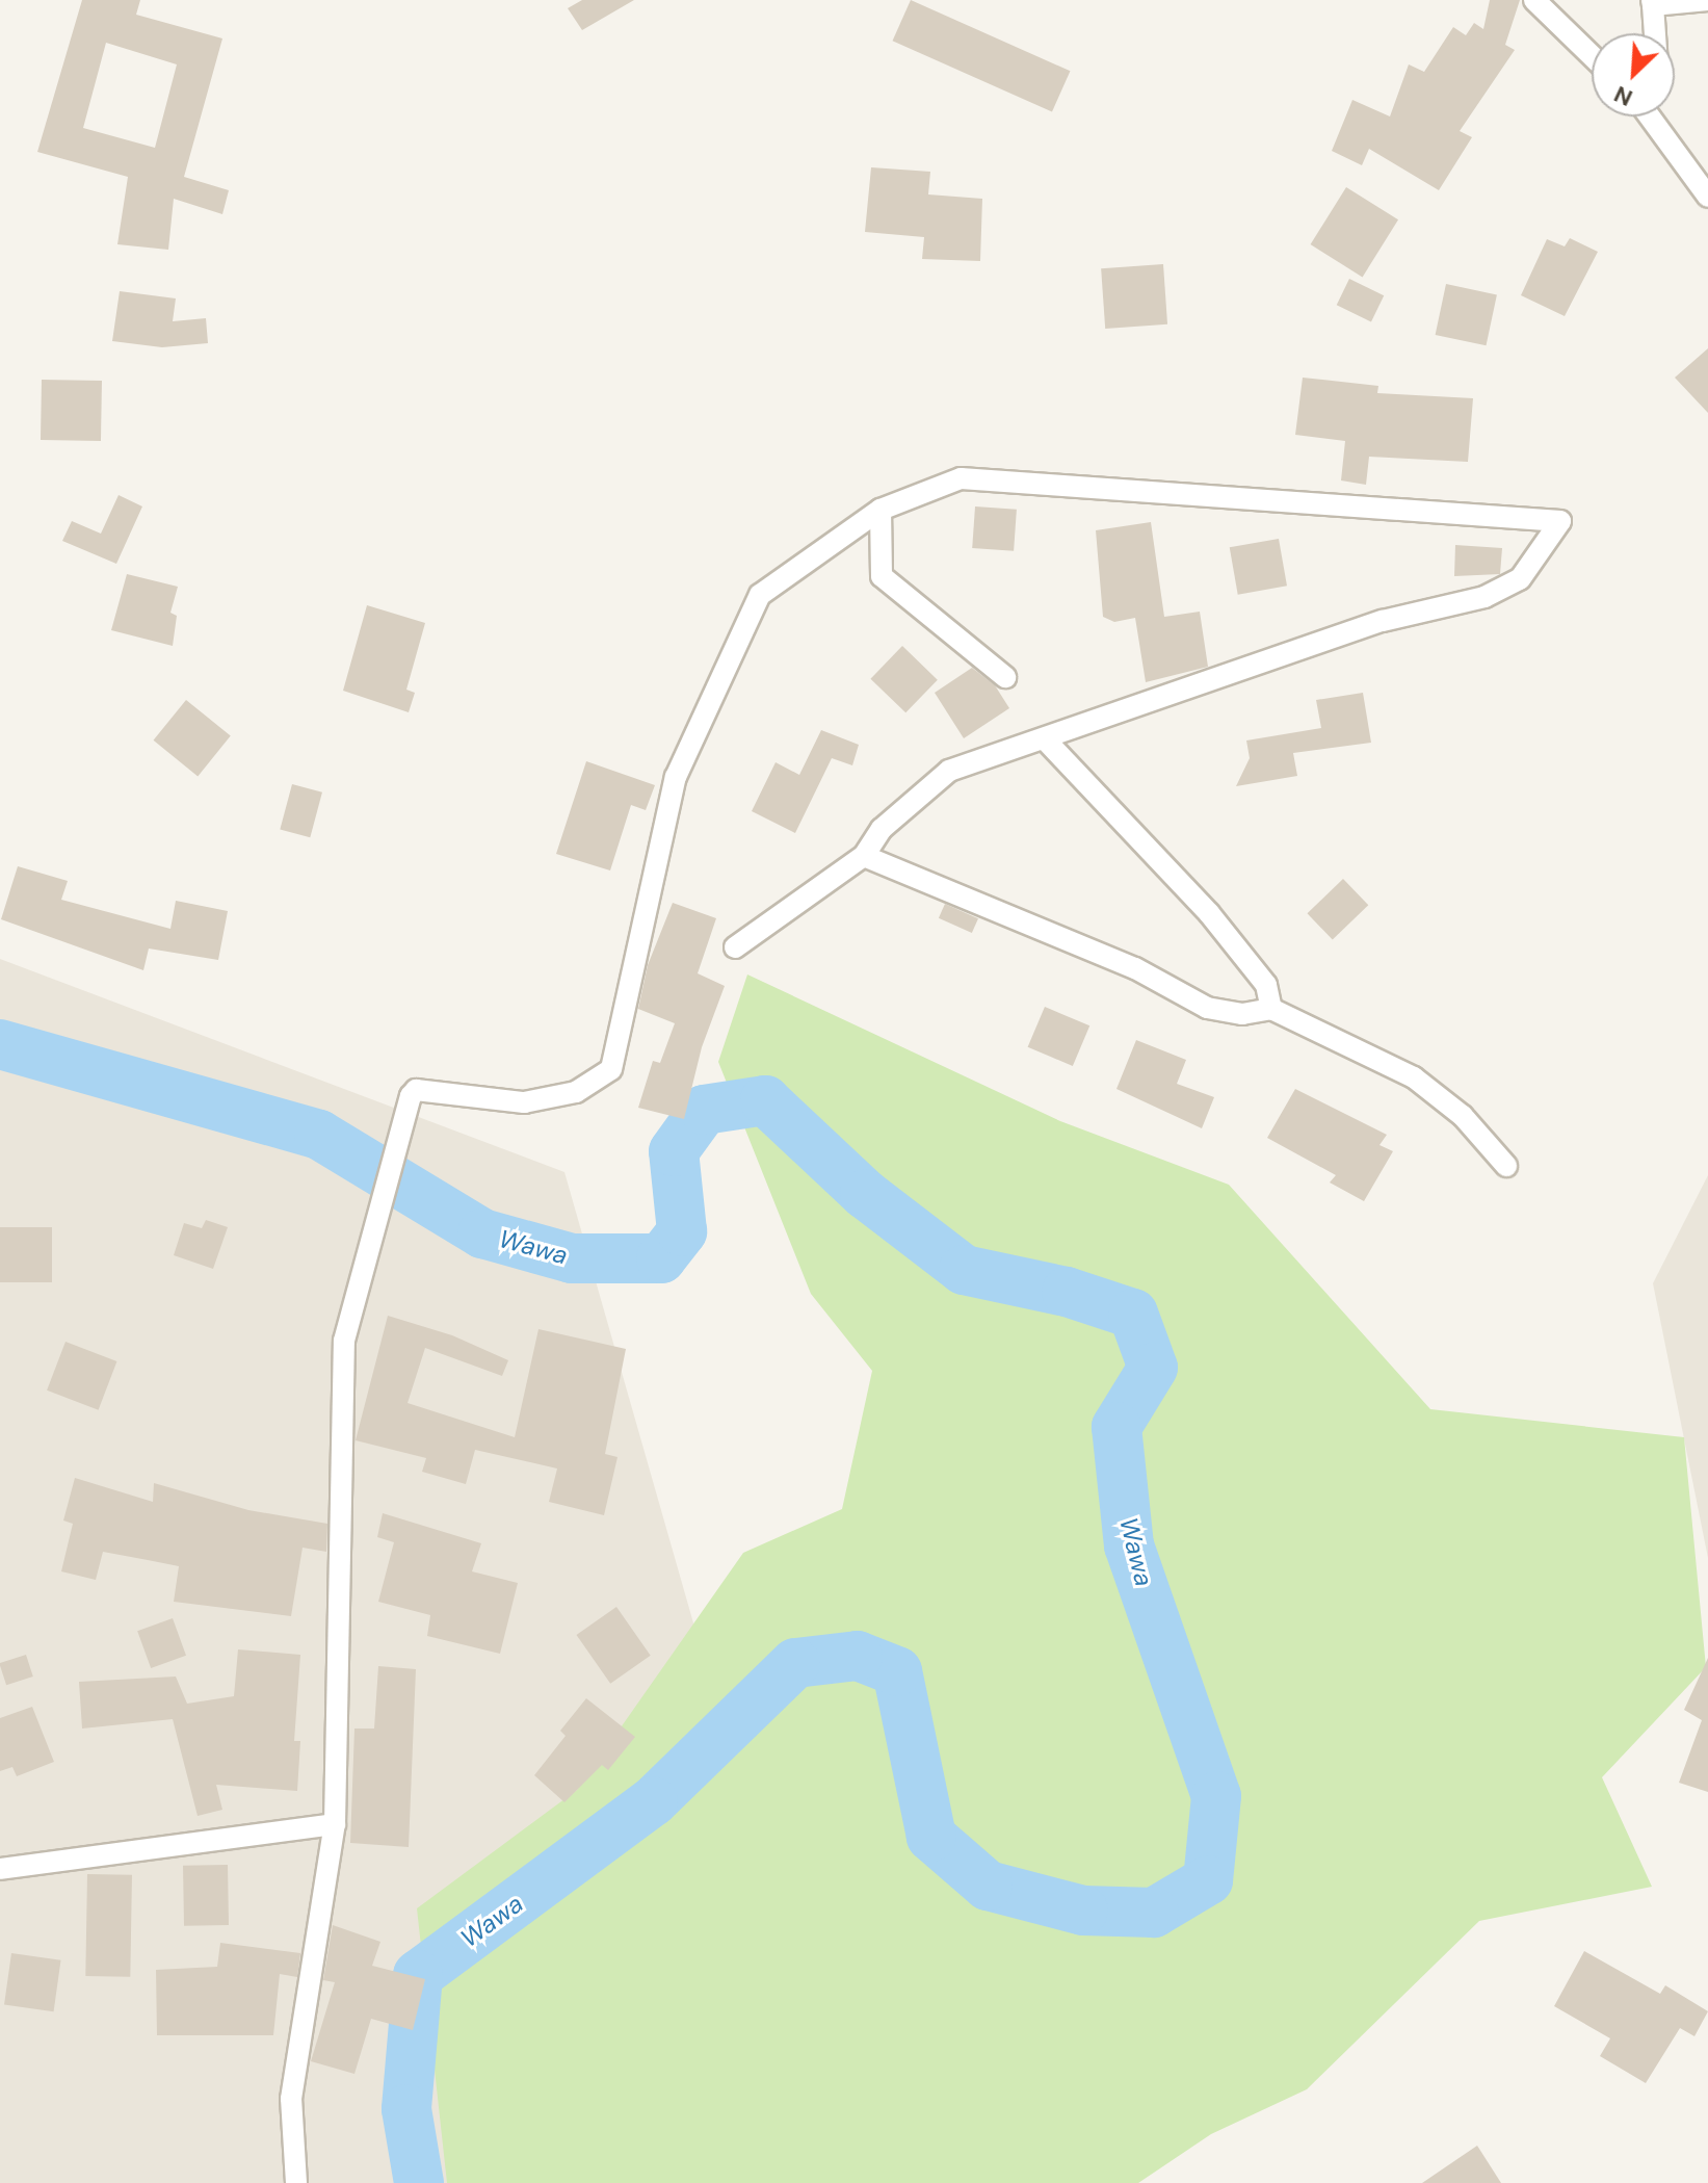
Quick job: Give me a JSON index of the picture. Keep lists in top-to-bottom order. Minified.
{"water":["Wawa"],"north":"bottom left"}
